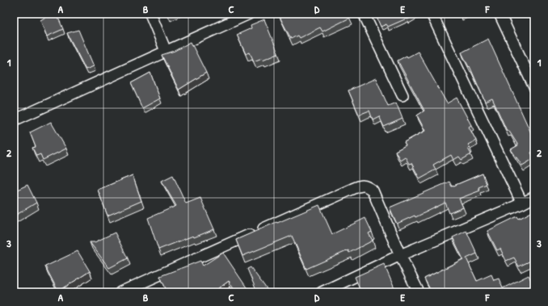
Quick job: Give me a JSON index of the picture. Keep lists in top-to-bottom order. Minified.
{"grid":{"columns":["A","B","C","D","E","F"],"rows":["1","2","3"]}}
